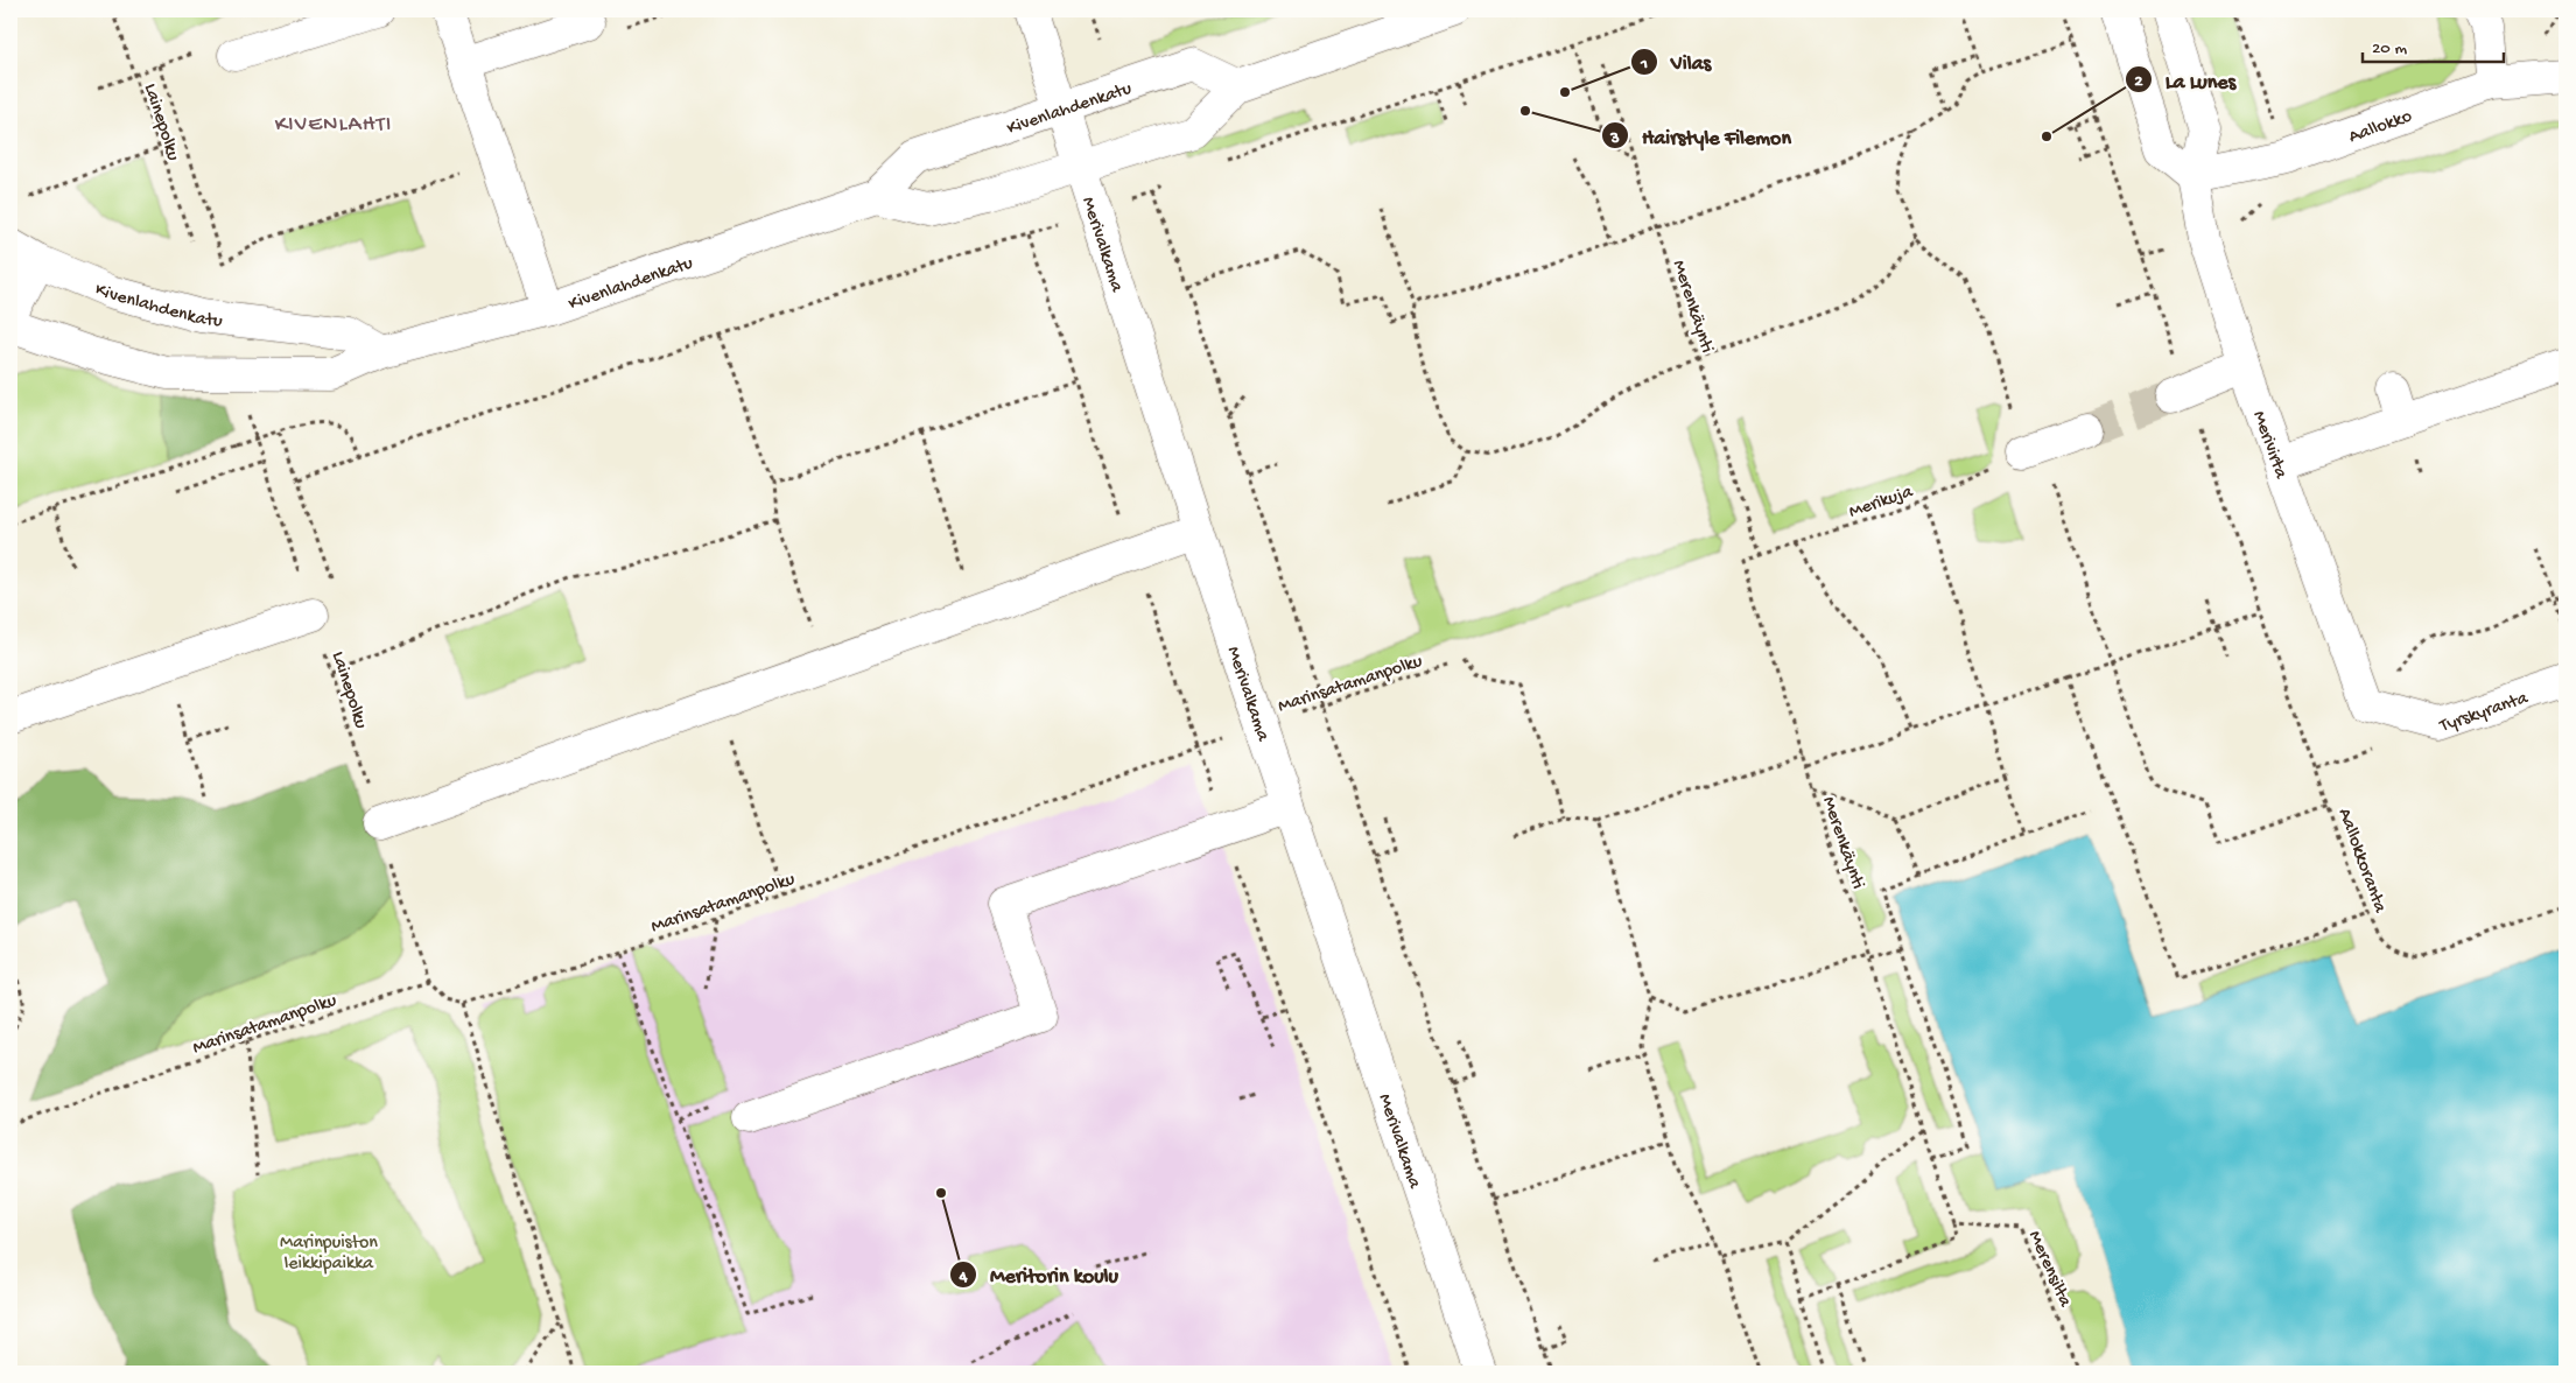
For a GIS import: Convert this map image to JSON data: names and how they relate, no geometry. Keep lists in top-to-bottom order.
{
  "streets": {
    "street": [
      "Kivenlahdenkatu",
      "Aallokko",
      "Merivalkama",
      "Merivirta",
      "Tyrskyranta"
    ],
    "path": [
      "Lainepolku",
      "Merenkäynti",
      "Merikuja",
      "Marinsatamanpolku",
      "Aallokkoranta",
      "Merensilta"
    ]
  },
  "crossings": [
    ["Kivenlahdenkatu", "Merivalkama"],
    ["Lainepolku", "Marinsatamanpolku"],
    ["Aallokko", "Merivirta"],
    ["Merivalkama", "Marinsatamanpolku"],
    ["Merenkäynti", "Merikuja"],
    ["Merivirta", "Tyrskyranta"]
  ],
  "districts": ["KIVENLAHTI"],
  "parks": ["Marinpuiston leikkipaikka"],
  "places": [
    "Vilas",
    "Hairstyle Filemon",
    "La Lunes",
    "Meritorin koulu"
  ],
  "scale_bar": "20 m"
}
